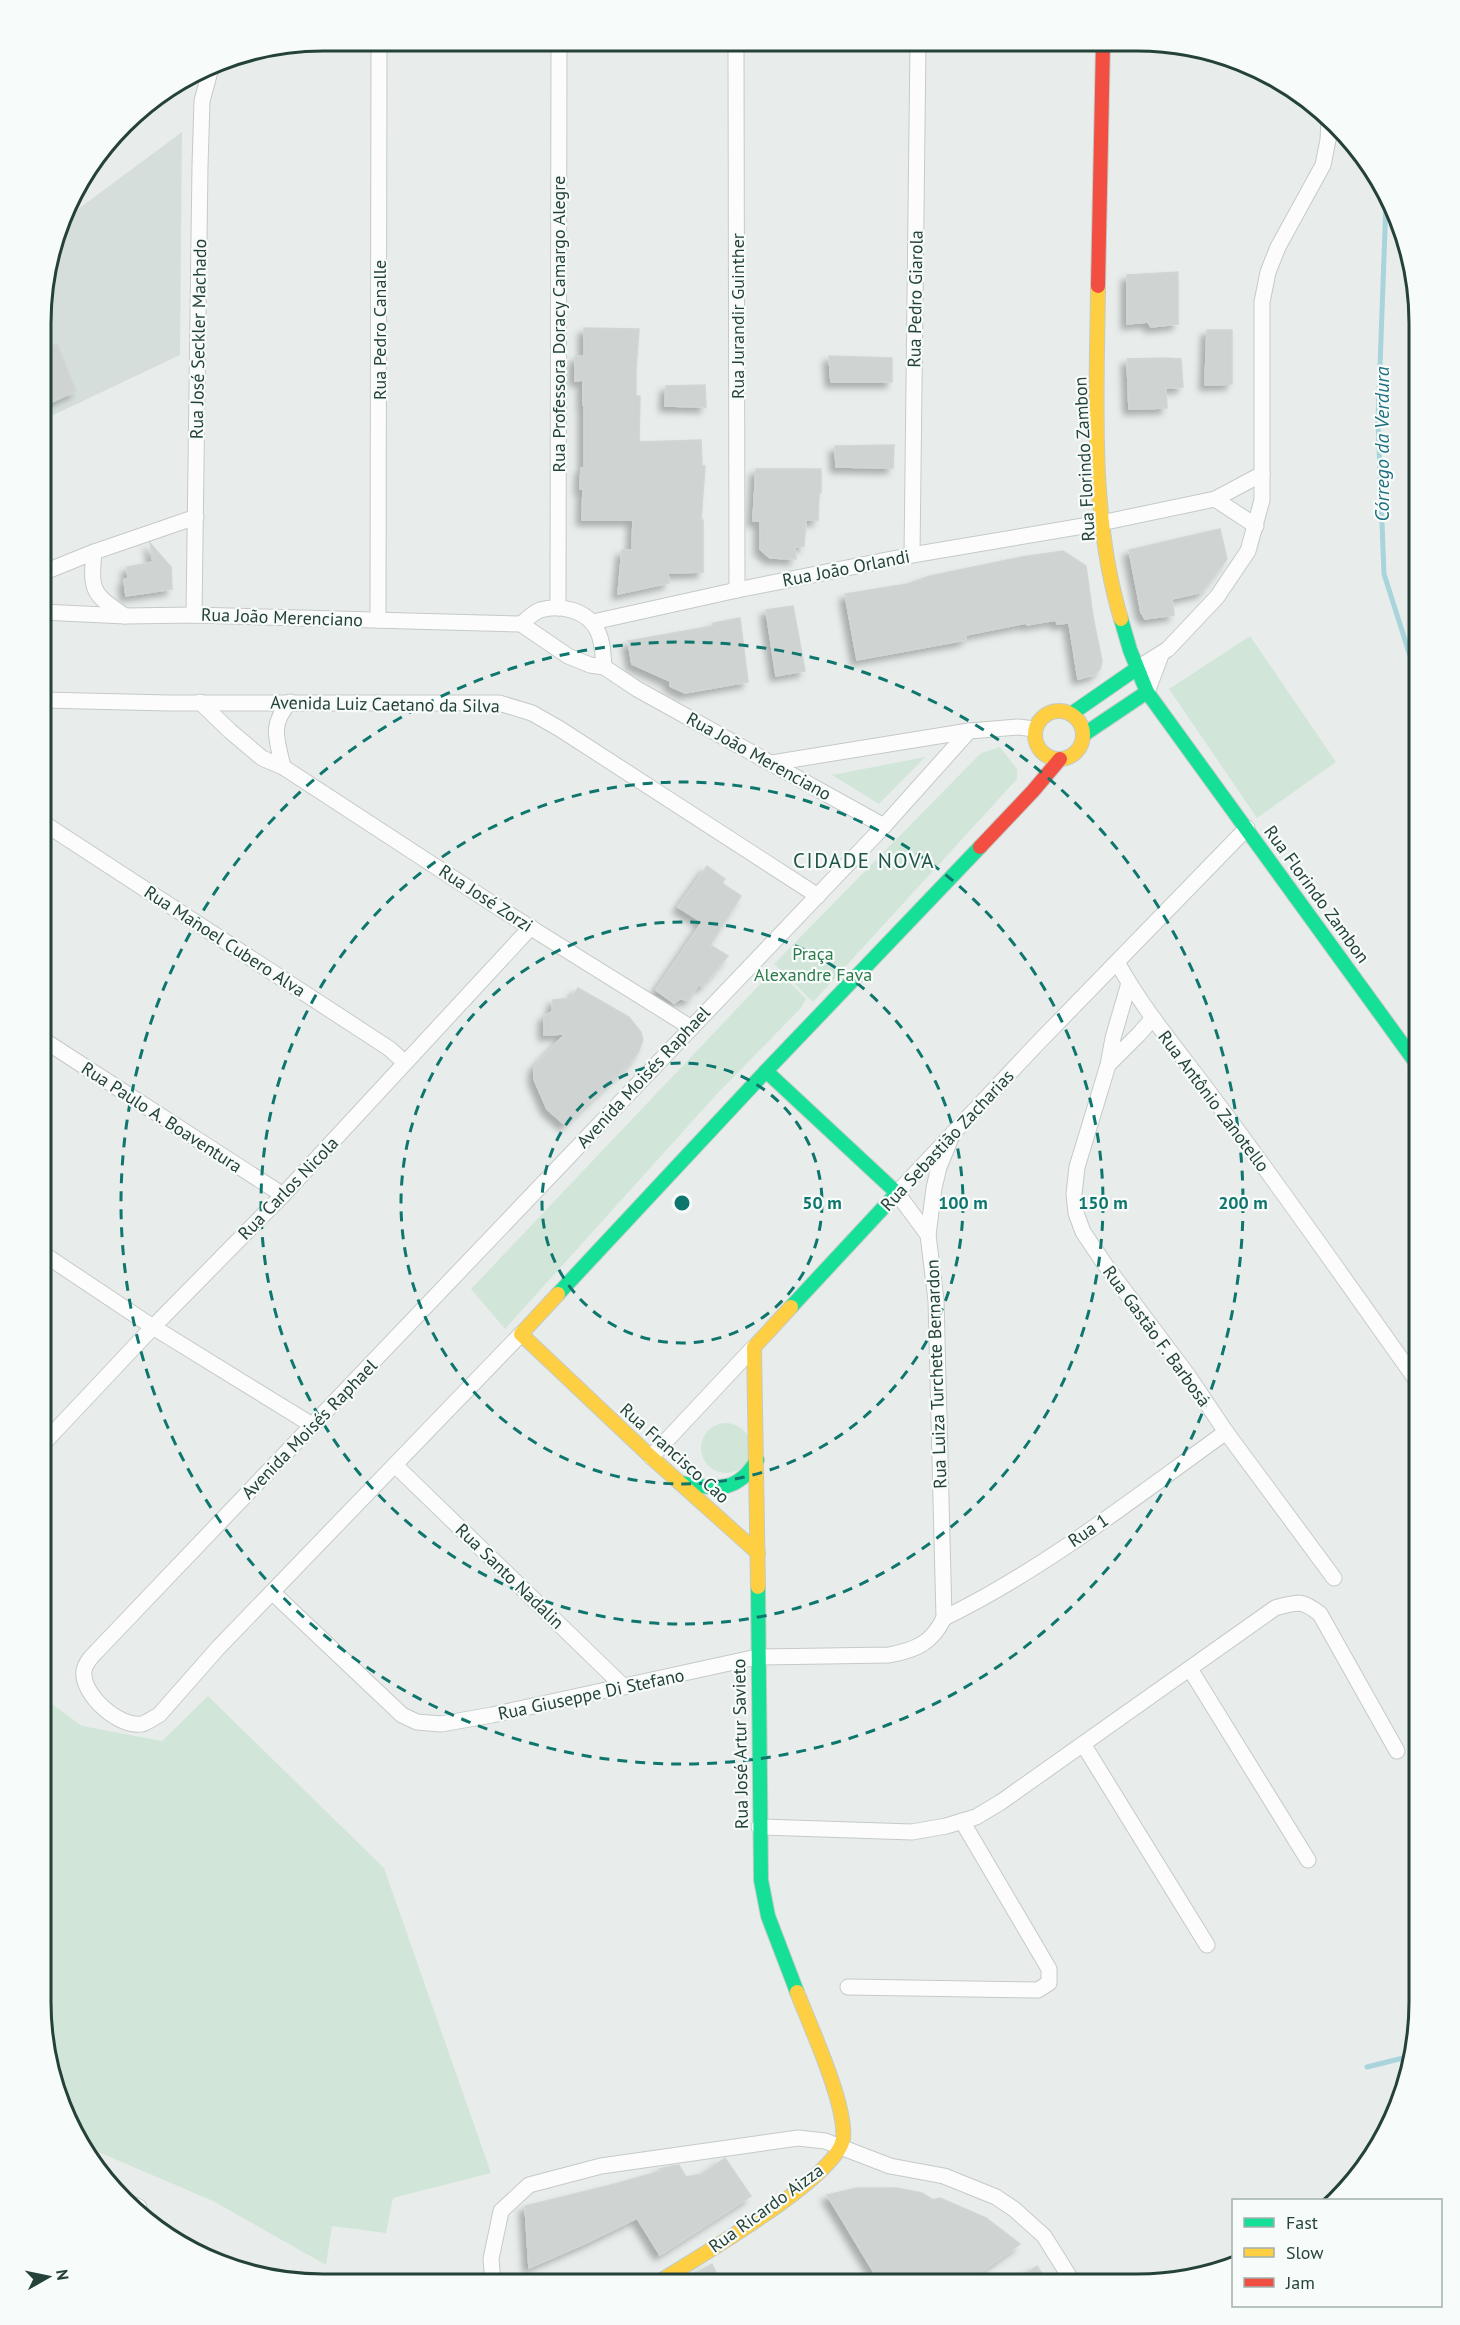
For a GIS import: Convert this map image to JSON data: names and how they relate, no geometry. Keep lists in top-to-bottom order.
{
  "streets": {
    "street": [
      "Rua Pedro Giarola",
      "Rua Jurandir Guinther",
      "Rua Professora Doracy Camargo Alegre",
      "Rua Pedro Canalle",
      "Rua José Seckler Machado",
      "Rua Florindo Zambon",
      "Rua João Orlandi",
      "Rua João Merenciano",
      "Avenida Luiz Caetano da Silva",
      "Rua José Zorzi",
      "Rua Manoel Cubero Alva",
      "Avenida Moisés Raphael",
      "Rua Antônio Zanotello",
      "Rua Paulo A. Boaventura",
      "Rua Sebastião Zacharias",
      "Rua Carlos Nicola",
      "Rua Gastão F. Barbosa",
      "Rua Luiza Turchete Bernardon",
      "Rua Francisco Cao",
      "Rua 1",
      "Rua Santo Nadalin",
      "Rua Giuseppe Di Stefano",
      "Rua José Artur Savieto",
      "Rua Ricardo Aizza"
    ]
  },
  "crossings": [
    ["Rua Pedro Giarola", "Rua João Orlandi"],
    ["Rua Jurandir Guinther", "Rua João Orlandi"],
    ["Rua Pedro Canalle", "Rua João Merenciano"],
    ["Rua José Seckler Machado", "Rua João Merenciano"],
    ["Rua Florindo Zambon", "Rua João Orlandi"],
    ["Rua Florindo Zambon", "Rua Sebastião Zacharias"],
    ["Rua João Merenciano", "Avenida Moisés Raphael"],
    ["Avenida Luiz Caetano da Silva", "Rua José Zorzi"],
    ["Avenida Luiz Caetano da Silva", "Avenida Moisés Raphael"],
    ["Rua José Zorzi", "Avenida Moisés Raphael"],
    ["Rua José Zorzi", "Rua Carlos Nicola"],
    ["Rua Manoel Cubero Alva", "Rua Carlos Nicola"],
    ["Avenida Moisés Raphael", "Rua Francisco Cao"],
    ["Avenida Moisés Raphael", "Rua Santo Nadalin"],
    ["Avenida Moisés Raphael", "Rua Giuseppe Di Stefano"],
    ["Rua Antônio Zanotello", "Rua Sebastião Zacharias"],
    ["Rua Antônio Zanotello", "Rua Gastão F. Barbosa"],
    ["Rua Paulo A. Boaventura", "Rua Carlos Nicola"],
    ["Rua Sebastião Zacharias", "Rua Luiza Turchete Bernardon"],
    ["Rua Sebastião Zacharias", "Rua Francisco Cao"],
    ["Rua Sebastião Zacharias", "Rua José Artur Savieto"],
    ["Rua Gastão F. Barbosa", "Rua 1"],
    ["Rua Luiza Turchete Bernardon", "Rua 1"],
    ["Rua Luiza Turchete Bernardon", "Rua Giuseppe Di Stefano"],
    ["Rua Francisco Cao", "Rua José Artur Savieto"],
    ["Rua 1", "Rua Giuseppe Di Stefano"],
    ["Rua Santo Nadalin", "Rua Giuseppe Di Stefano"],
    ["Rua Giuseppe Di Stefano", "Rua José Artur Savieto"],
    ["Rua José Artur Savieto", "Rua Ricardo Aizza"]
  ],
  "districts": ["CIDADE NOVA"],
  "water": ["Córrego da Verdura"],
  "parks": ["Praça Alexandre Fava"],
  "legend": ["Fast", "Slow", "Jam"],
  "north": "right",
  "rings": [
    "50 m",
    "100 m",
    "150 m",
    "200 m"
  ]
}
